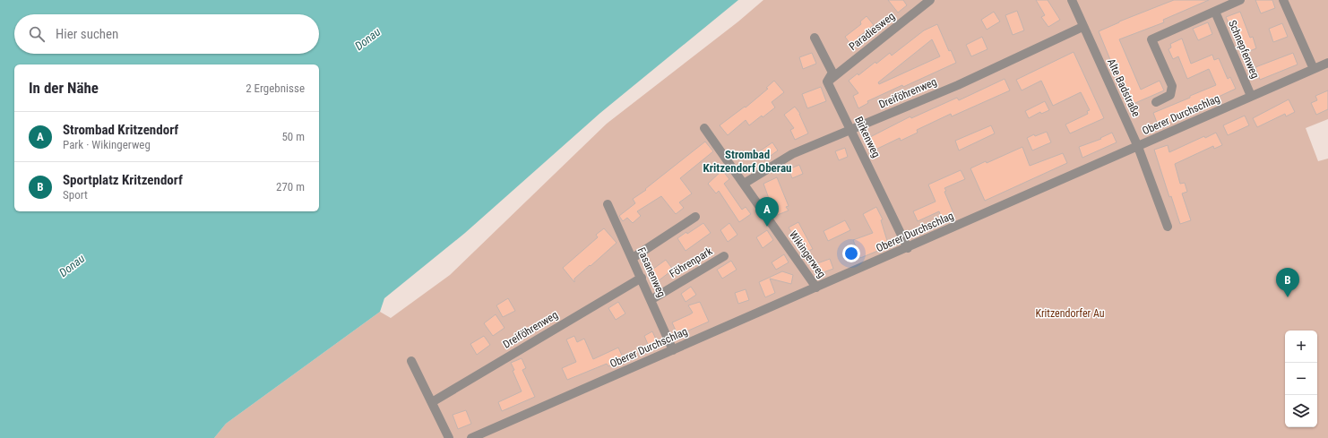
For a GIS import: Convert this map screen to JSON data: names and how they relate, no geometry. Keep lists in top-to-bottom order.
{
  "streets": {
    "street": [
      "Paradiesweg",
      "Schnepfenweg",
      "Alte Badstraße",
      "Dreiföhrenweg",
      "Oberer Durchschlag",
      "Birkenweg",
      "Wikingerweg",
      "Föhrenpark",
      "Fasanenweg"
    ]
  },
  "crossings": [
    ["Paradiesweg", "Birkenweg"],
    ["Schnepfenweg", "Oberer Durchschlag"],
    ["Alte Badstraße", "Dreiföhrenweg"],
    ["Alte Badstraße", "Oberer Durchschlag"],
    ["Dreiföhrenweg", "Birkenweg"],
    ["Dreiföhrenweg", "Wikingerweg"],
    ["Dreiföhrenweg", "Fasanenweg"],
    ["Oberer Durchschlag", "Birkenweg"],
    ["Oberer Durchschlag", "Wikingerweg"],
    ["Oberer Durchschlag", "Fasanenweg"],
    ["Föhrenpark", "Fasanenweg"]
  ],
  "districts": ["Strombad Kritzendorf Oberau"],
  "water": ["Donau"],
  "parks": ["Kritzendorfer Au"],
  "page": {
    "search": "Hier suchen",
    "heading": ["In der Nähe", "2 Ergebnisse"],
    "list": [
      {
        "mark": "A",
        "name": "Strombad Kritzendorf",
        "note": "Park · Wikingerweg",
        "value": "50 m"
      },
      {
        "mark": "B",
        "name": "Sportplatz Kritzendorf",
        "note": "Sport",
        "value": "270 m"
      }
    ],
    "pins": ["A", "B"],
    "map_buttons": ["+", "−"]
  }
}
